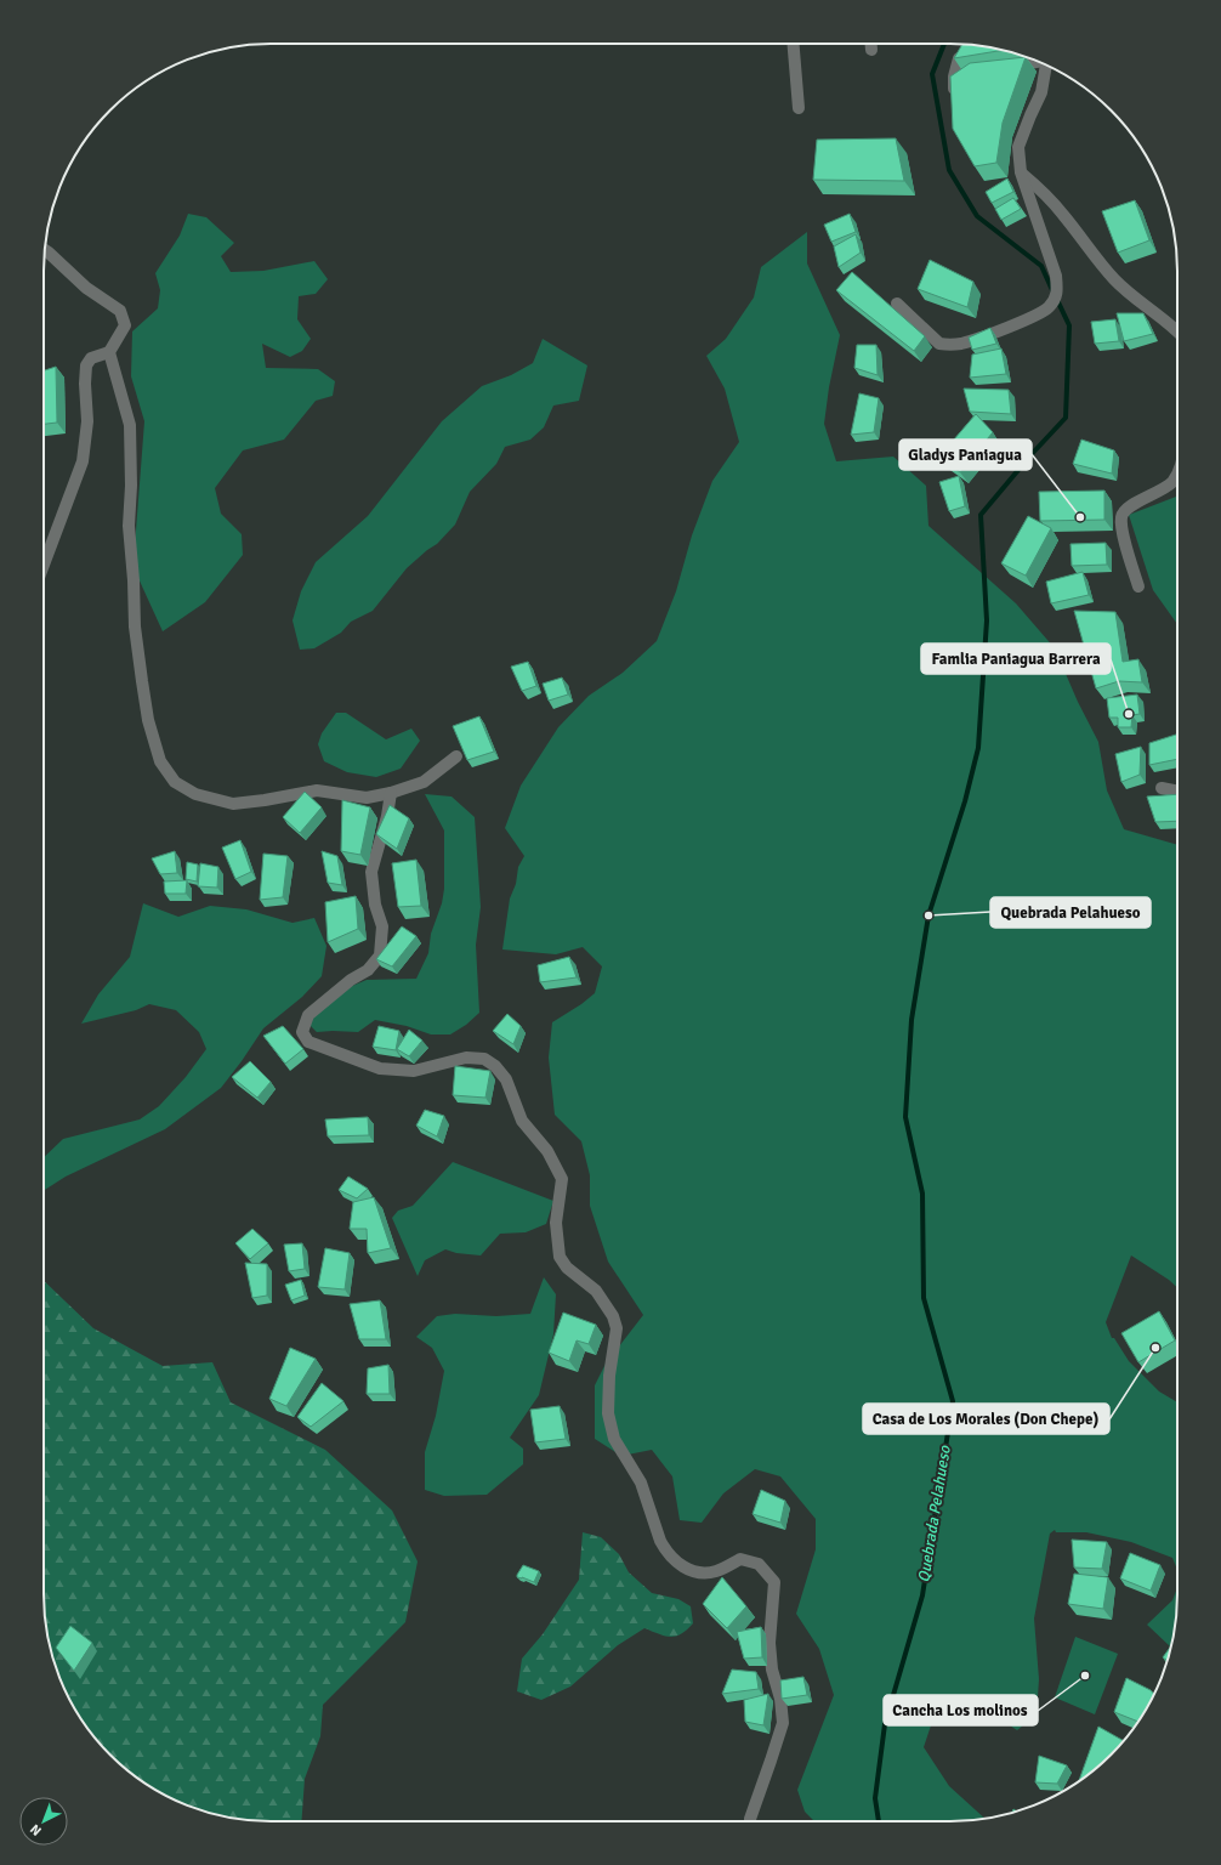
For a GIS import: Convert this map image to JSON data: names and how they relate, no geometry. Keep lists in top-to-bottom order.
{
  "water": ["Quebrada Pelahueso"],
  "places": [
    "Gladys Paniagua",
    "Famlia Paniagua Barrera",
    "Quebrada Pelahueso",
    "Casa de Los Morales (Don Chepe)",
    "Cancha Los molinos"
  ],
  "north": "bottom left"
}
